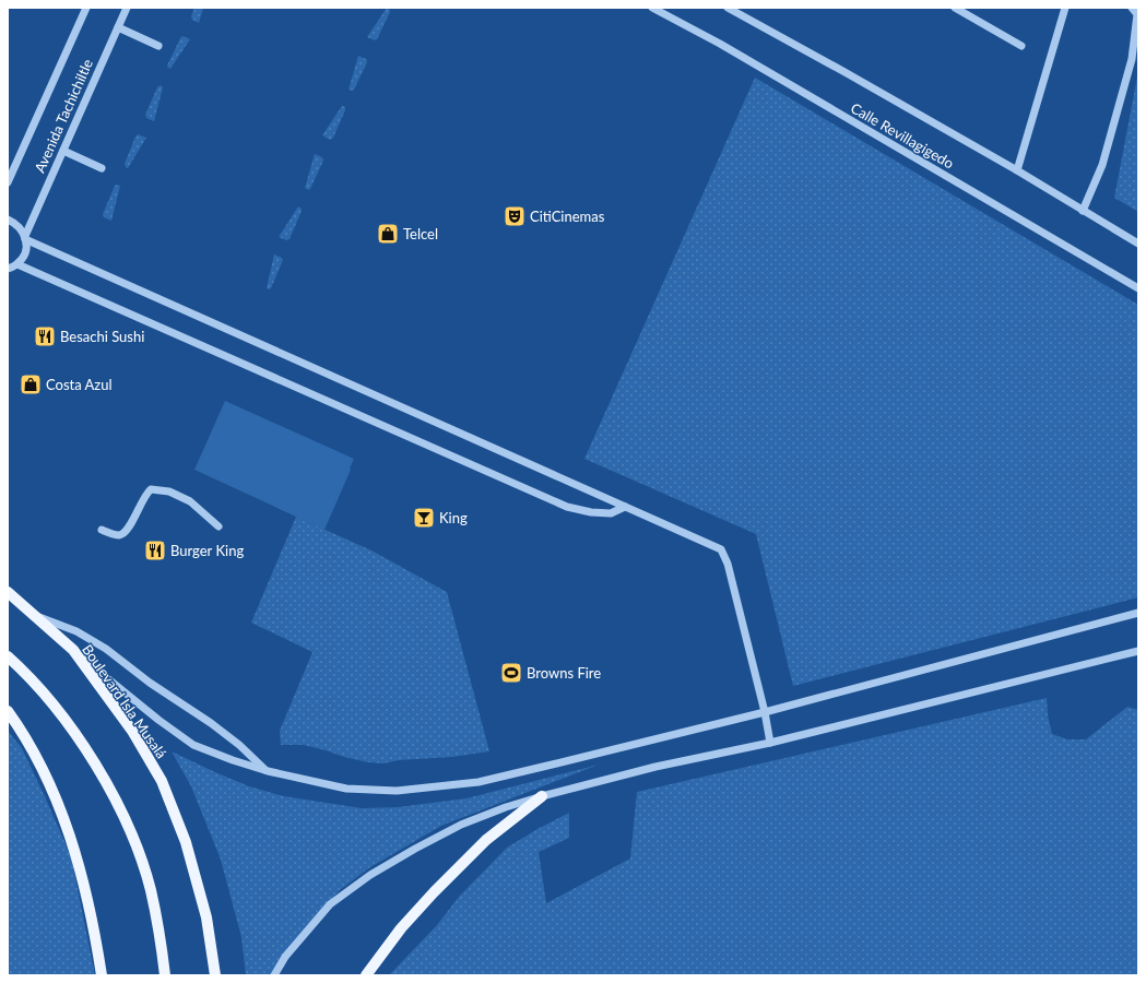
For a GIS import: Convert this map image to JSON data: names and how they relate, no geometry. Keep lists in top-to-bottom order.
{
  "streets": {
    "main road": ["Boulevard Isla Musalá"],
    "street": ["Avenida Tachichiltle", "Calle Revillagigedo"]
  },
  "places": {
    "theatre": ["CitiCinemas"],
    "shop": ["Telcel", "Costa Azul"],
    "restaurant": ["Besachi Sushi", "Burger King"],
    "bar": ["King"],
    "sports": ["Browns Fire"]
  }
}
